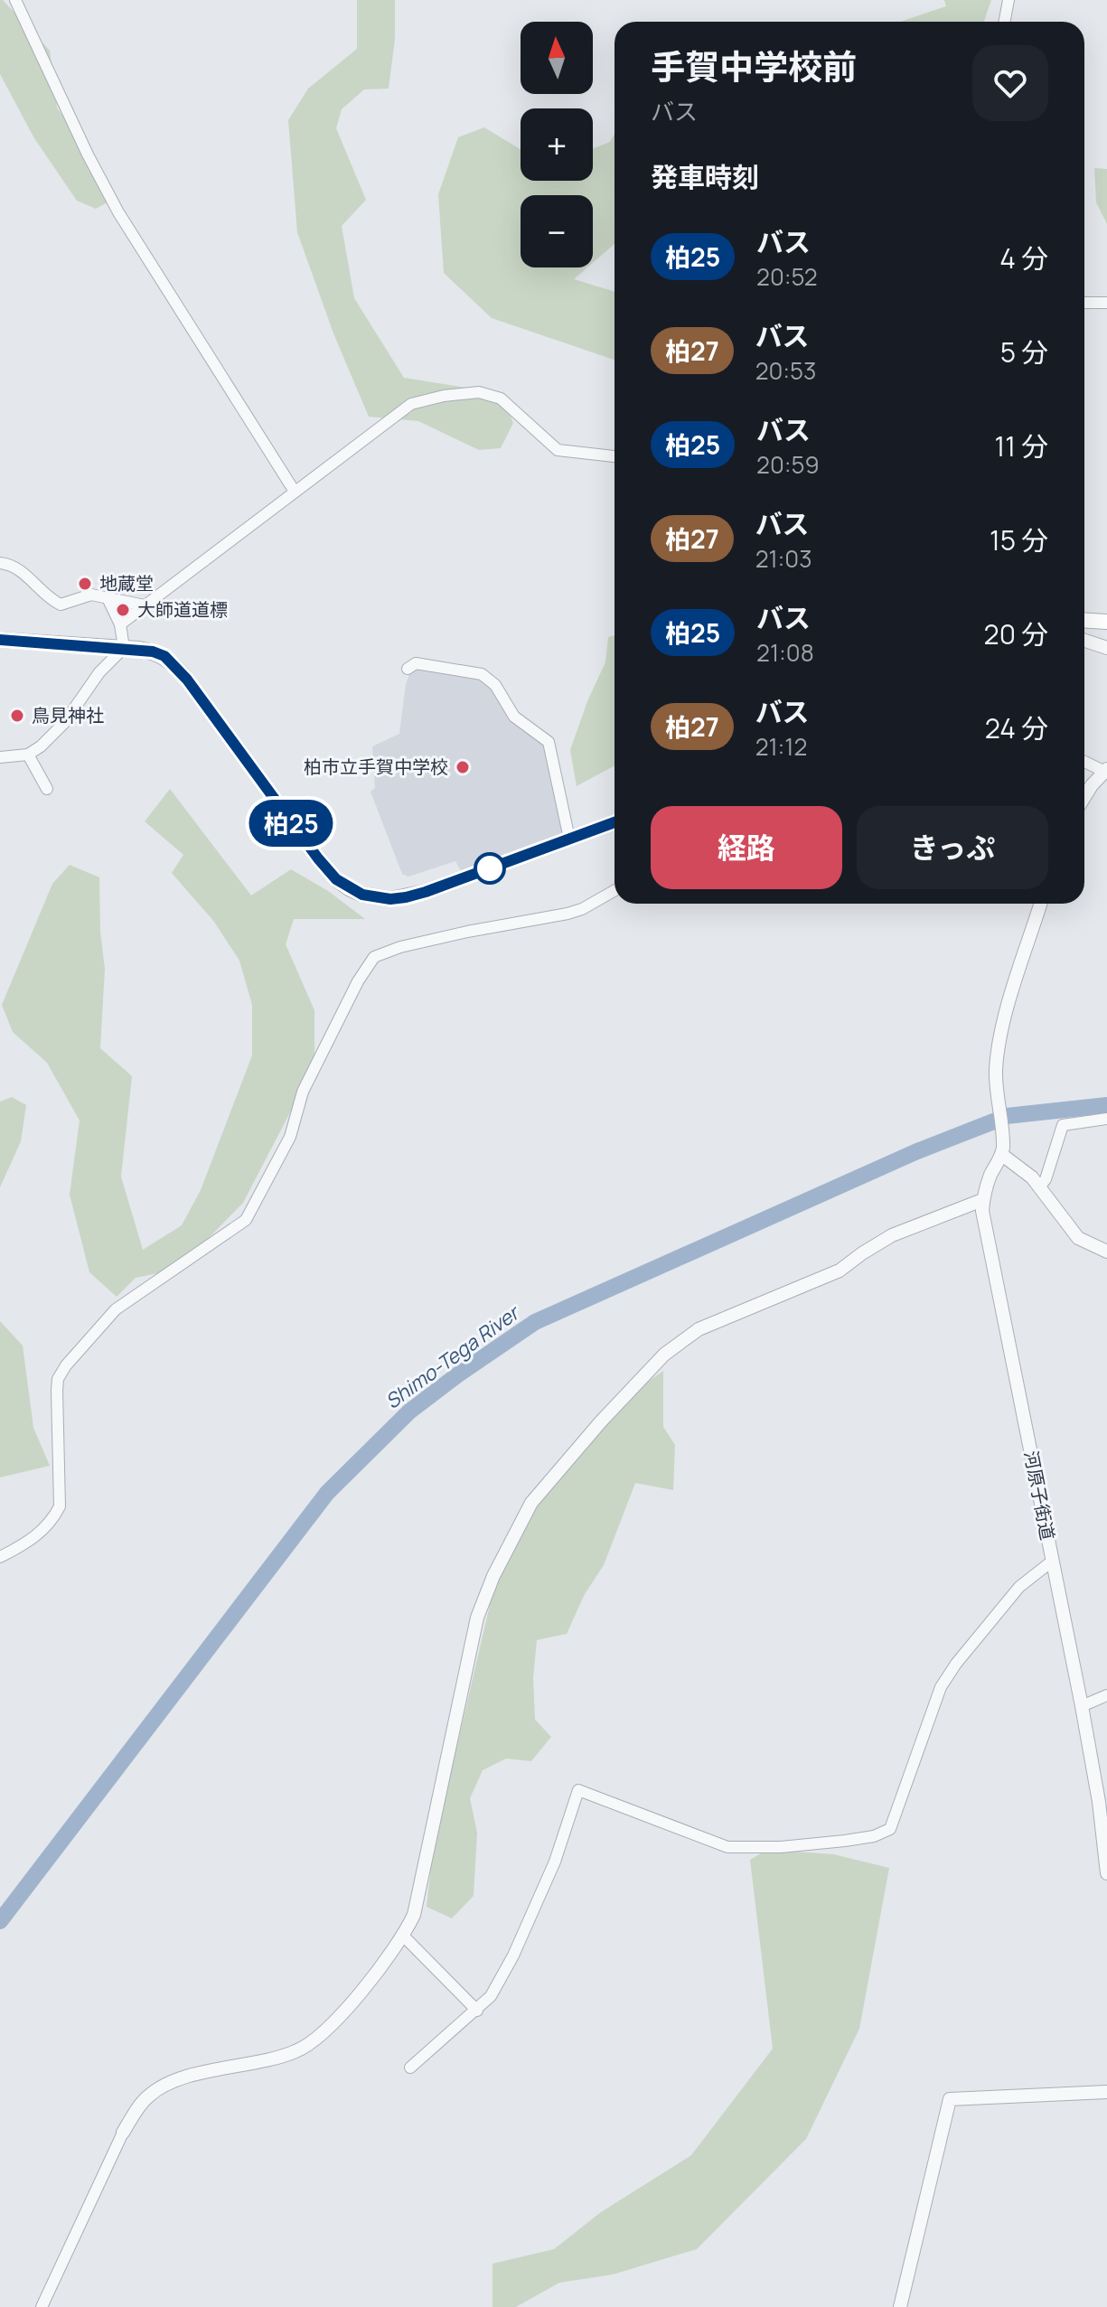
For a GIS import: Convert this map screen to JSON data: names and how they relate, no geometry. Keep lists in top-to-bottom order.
{
  "streets": {
    "street": ["河原子街道"]
  },
  "water": ["Shimo-Tega River"],
  "places": [
    "地蔵堂",
    "大師道道標",
    "鳥見神社",
    "柏市立手賀中学校"
  ],
  "lines": ["bus line 柏25"],
  "north": "top",
  "page": {
    "on_map": "柏25",
    "map_buttons": ["+", "−"],
    "heading": [
      ["手賀中学校前", "バス"],
      "発車時刻"
    ],
    "list": [
      {
        "mark": "柏25",
        "name": "バス",
        "note": "20:52",
        "value": "4 分"
      },
      {
        "mark": "柏27",
        "name": "バス",
        "note": "20:53",
        "value": "5 分"
      },
      {
        "mark": "柏25",
        "name": "バス",
        "note": "20:59",
        "value": "11 分"
      },
      {
        "mark": "柏27",
        "name": "バス",
        "note": "21:03",
        "value": "15 分"
      },
      {
        "mark": "柏25",
        "name": "バス",
        "note": "21:08",
        "value": "20 分"
      },
      {
        "mark": "柏27",
        "name": "バス",
        "note": "21:12",
        "value": "24 分"
      }
    ],
    "buttons": ["経路", "きっぷ"]
  }
}
